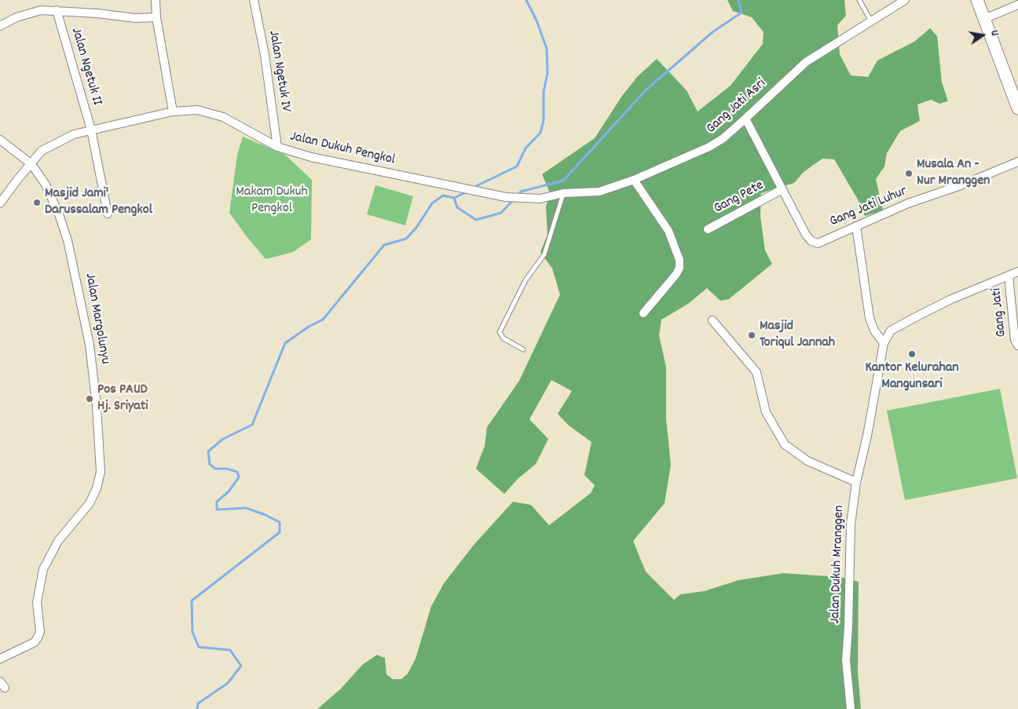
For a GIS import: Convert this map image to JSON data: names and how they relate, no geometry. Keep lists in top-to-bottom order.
{
  "streets": {
    "street": [
      "Jalan Ngetuk II",
      "Jalan Ngetuk IV",
      "Gang Jati Asri",
      "Jalan Dukuh Pengkol",
      "Gang Pete",
      "Gang Jati Luhur",
      "Gang Jati",
      "Jalan Margolunyu",
      "Jalan Dukuh Mranggen"
    ]
  },
  "crossings": [
    ["Jalan Ngetuk II", "Jalan Dukuh Pengkol"],
    ["Jalan Ngetuk IV", "Jalan Dukuh Pengkol"],
    ["Gang Jati Asri", "Jalan Dukuh Pengkol"],
    ["Gang Jati Asri", "Gang Pete"],
    ["Jalan Dukuh Pengkol", "Jalan Margolunyu"],
    ["Gang Pete", "Gang Jati Luhur"],
    ["Gang Jati", "Jalan Dukuh Mranggen"]
  ],
  "parks": ["Makam Dukuh Pengkol"],
  "places": [
    "Musala An - Nur Mranggen",
    "Masjid Jami' Darussalam Pengkol",
    "Masjid Toriqul Jannah",
    "Kantor Kelurahan Mangunsari",
    "Pos PAUD Hj. Sriyati"
  ],
  "north": "right"
}
